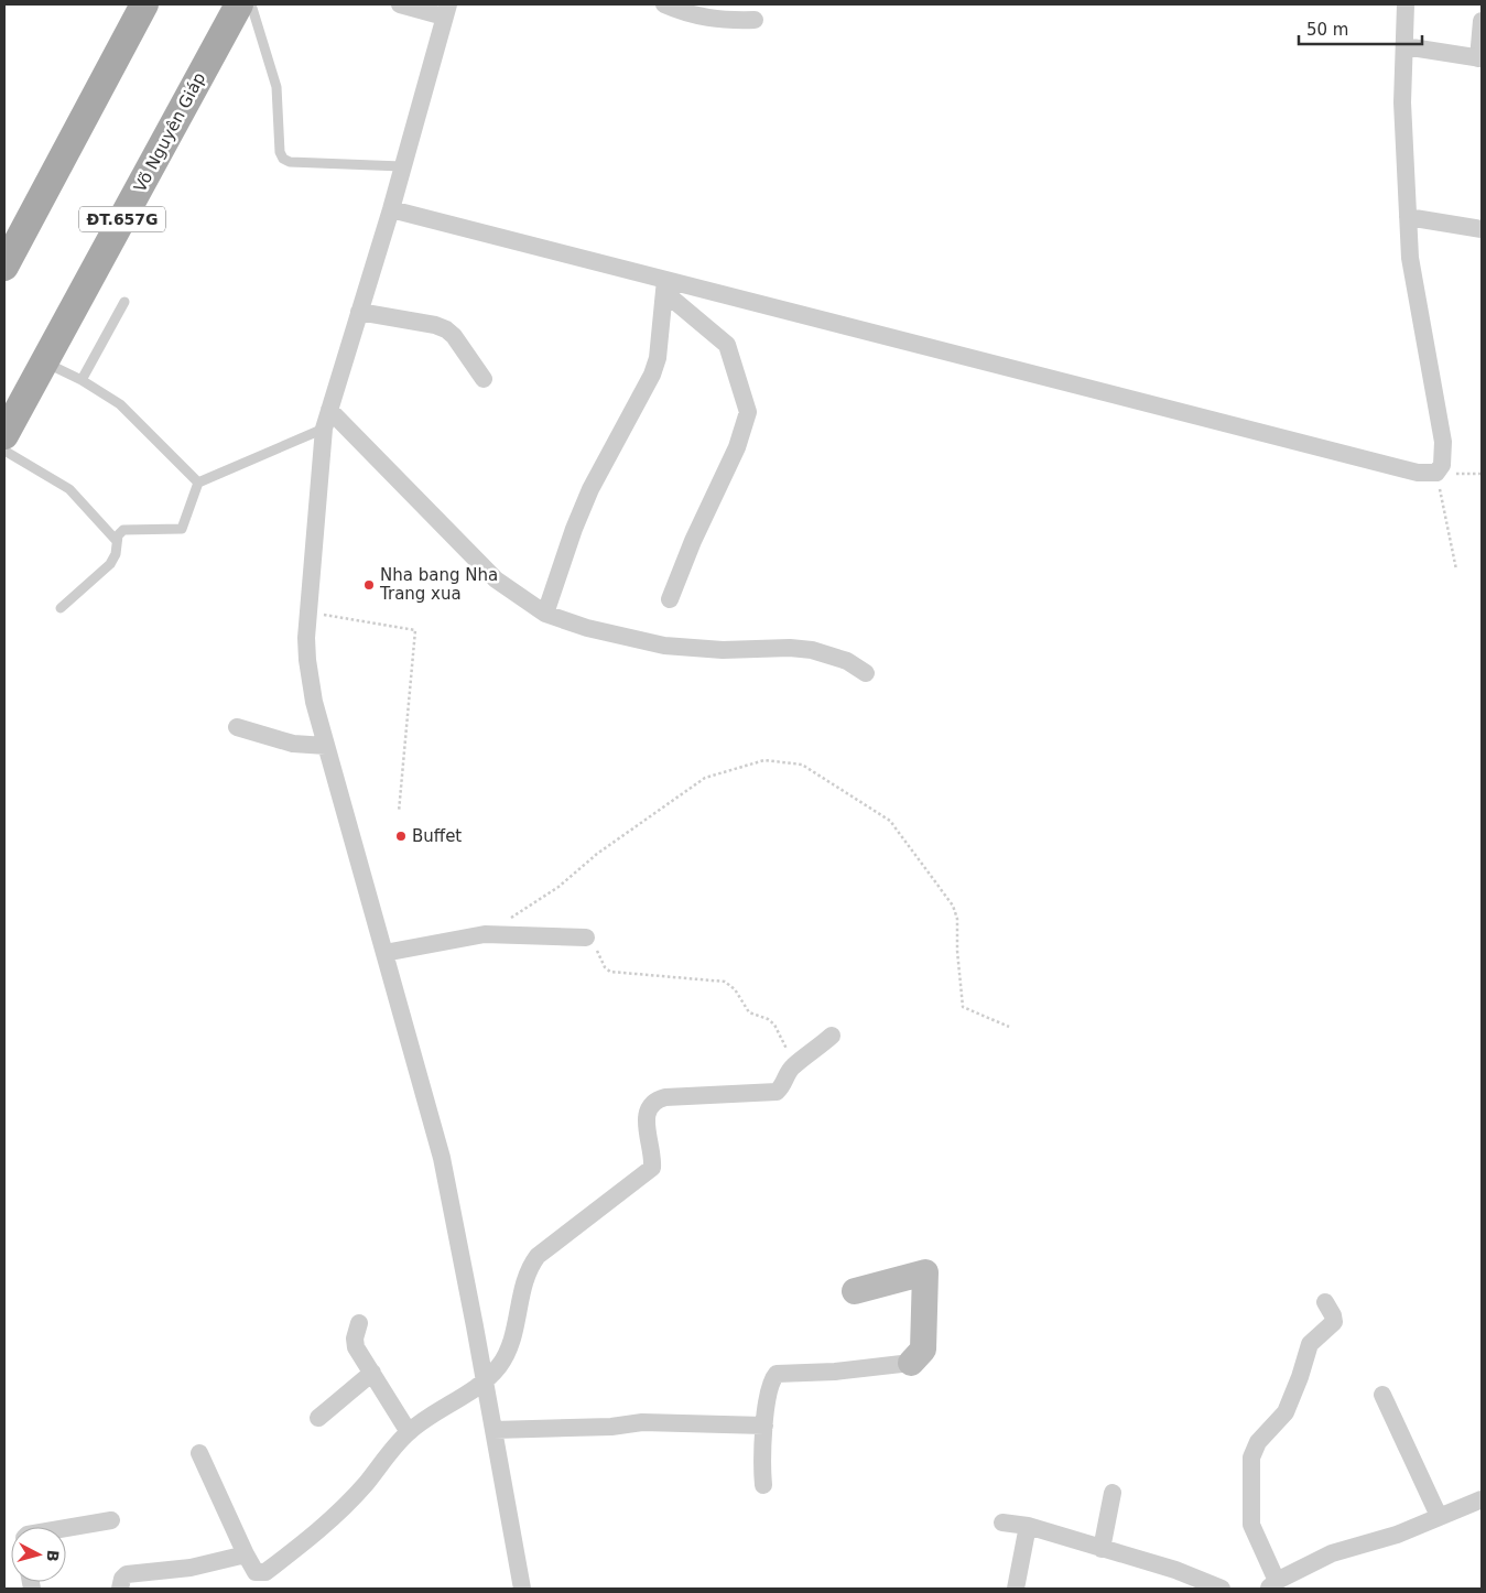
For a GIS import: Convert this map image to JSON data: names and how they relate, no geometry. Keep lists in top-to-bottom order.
{
  "streets": {
    "main road": ["Võ Nguyên Giáp", "ĐT.657G"]
  },
  "places": ["Nha bang Nha Trang xua", "Buffet"],
  "scale_bar": "50 m",
  "north": "right"
}
